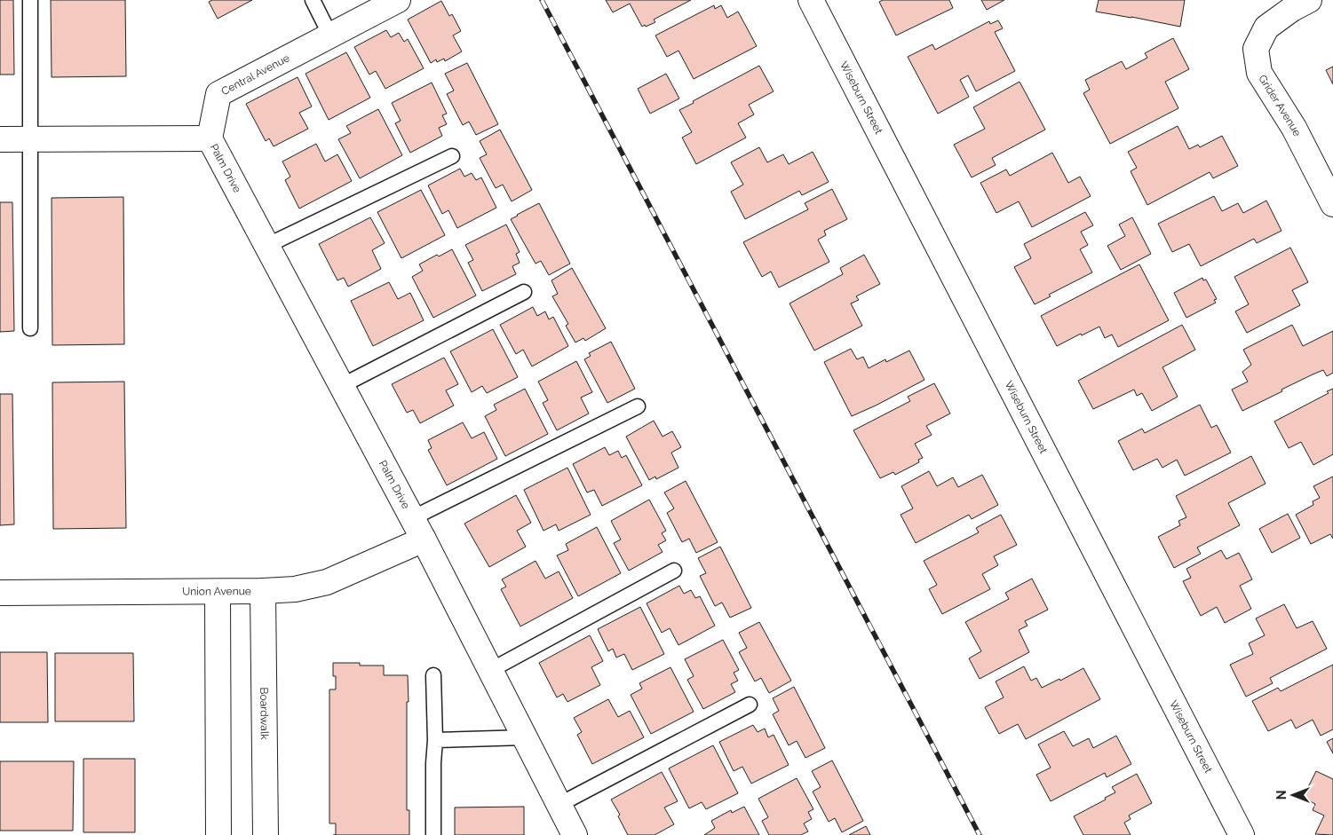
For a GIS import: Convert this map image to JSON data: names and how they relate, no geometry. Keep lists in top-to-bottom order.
{
  "streets": {
    "street": [
      "Central Avenue",
      "Wiseburn Street",
      "Grider Avenue",
      "Palm Drive",
      "Union Avenue",
      "Boardwalk"
    ]
  },
  "crossings": [
    ["Central Avenue", "Palm Drive"],
    ["Palm Drive", "Union Avenue"],
    ["Union Avenue", "Boardwalk"]
  ],
  "north": "left"
}
